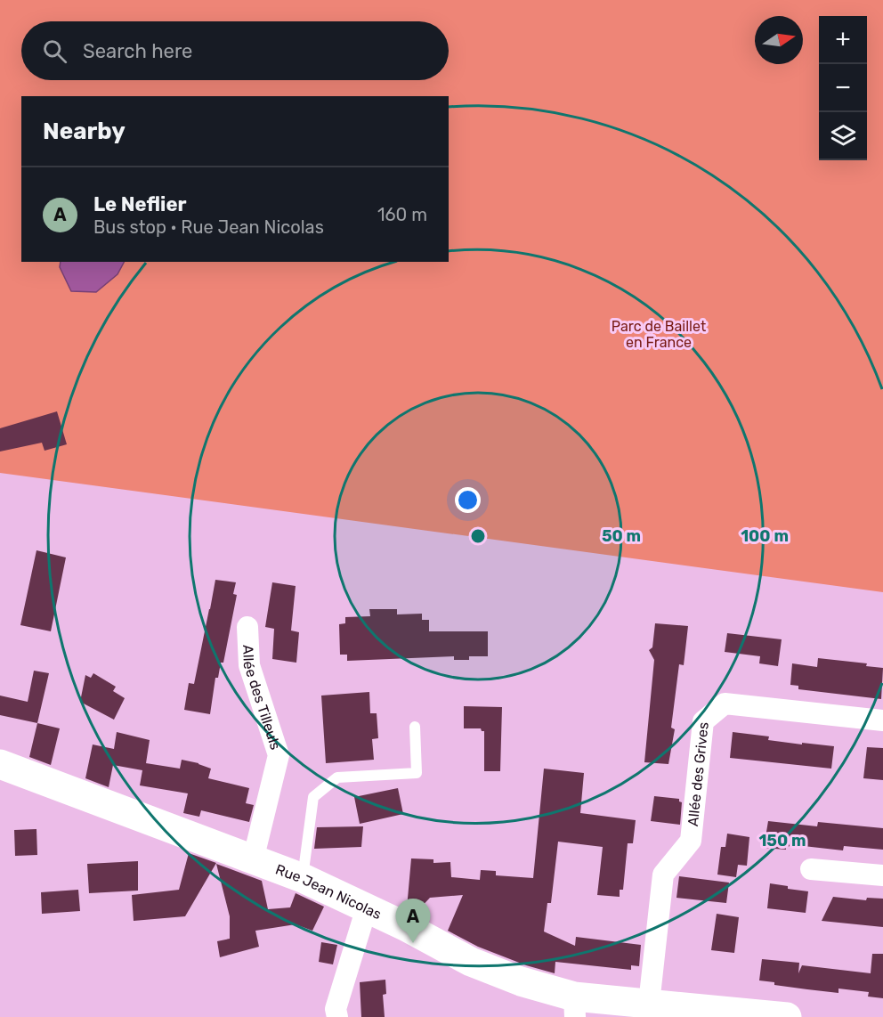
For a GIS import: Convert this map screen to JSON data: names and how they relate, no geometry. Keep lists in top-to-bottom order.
{
  "streets": {
    "street": ["Allée des Tilleuls", "Allée des Grives", "Rue Jean Nicolas"]
  },
  "crossings": [
    ["Allée des Tilleuls", "Rue Jean Nicolas"],
    ["Allée des Grives", "Rue Jean Nicolas"]
  ],
  "parks": ["Parc de Baillet en France"],
  "north": "right",
  "page": {
    "map_buttons": ["+", "−"],
    "search": "Search here",
    "heading": "Nearby",
    "list": [
      {
        "mark": "A",
        "name": "Le Neflier",
        "note": "Bus stop · Rue Jean Nicolas",
        "value": "160 m"
      }
    ],
    "pins": "A"
  },
  "rings": ["50 m", "100 m", "150 m"]
}
